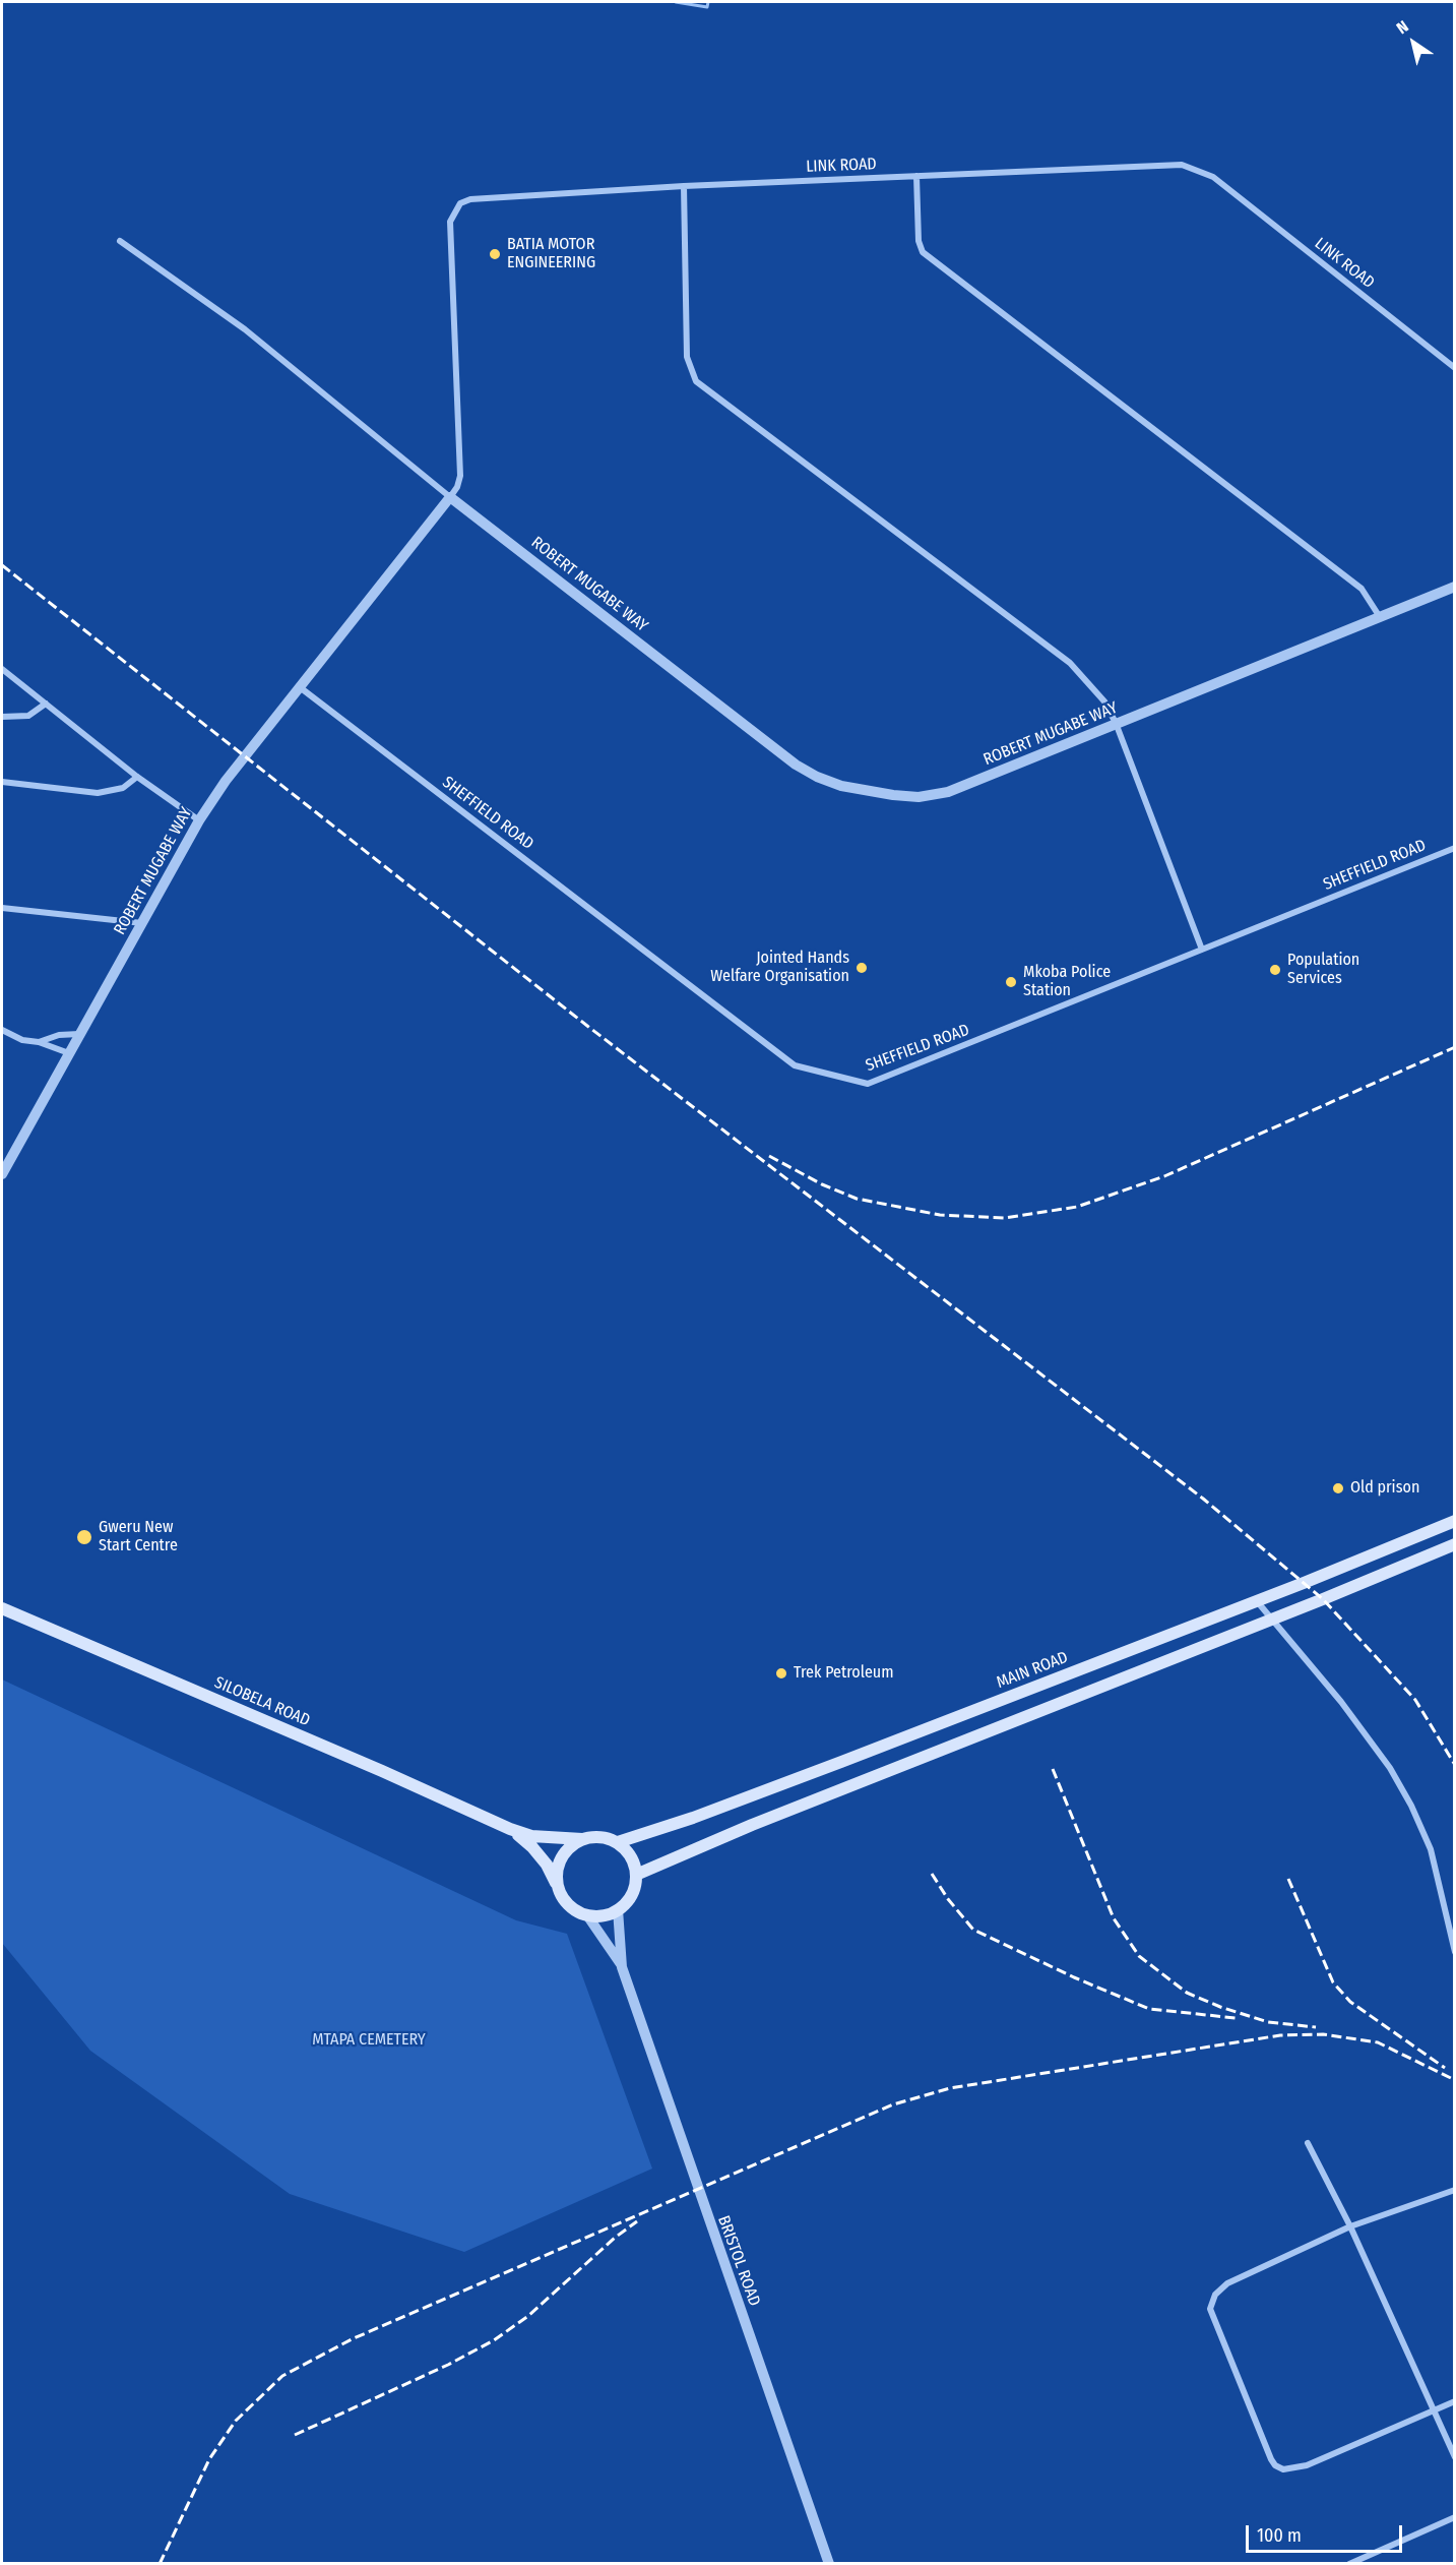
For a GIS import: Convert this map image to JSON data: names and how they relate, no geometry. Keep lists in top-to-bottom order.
{
  "streets": {
    "main road": ["MAIN ROAD", "SILOBELA ROAD"],
    "street": [
      "LINK ROAD",
      "ROBERT MUGABE WAY",
      "SHEFFIELD ROAD",
      "BRISTOL ROAD"
    ]
  },
  "crossings": [
    ["LINK ROAD", "ROBERT MUGABE WAY"],
    ["ROBERT MUGABE WAY", "SHEFFIELD ROAD"],
    ["MAIN ROAD", "SILOBELA ROAD"],
    ["MAIN ROAD", "BRISTOL ROAD"],
    ["SILOBELA ROAD", "BRISTOL ROAD"]
  ],
  "parks": ["MTAPA CEMETERY"],
  "places": [
    "BATIA MOTOR ENGINEERING",
    "Jointed Hands Welfare Organisation",
    "Population Services",
    "Mkoba Police Station",
    "Old prison",
    "Gweru New Start Centre",
    "Trek Petroleum"
  ],
  "scale_bar": "100 m",
  "north": "top left"
}
